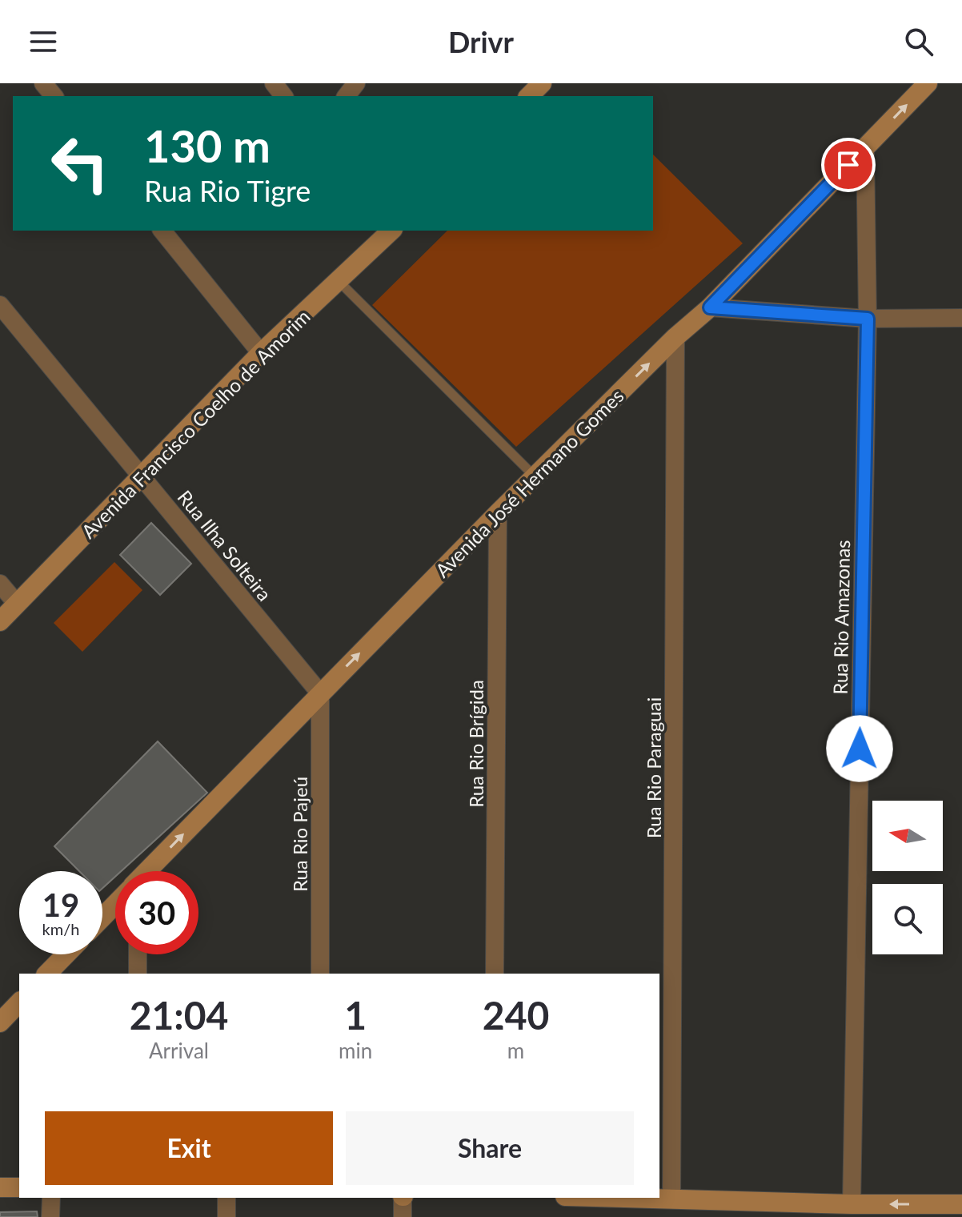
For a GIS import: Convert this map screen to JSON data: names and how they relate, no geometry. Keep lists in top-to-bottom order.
{
  "streets": {
    "street": [
      "Avenida Francisco Coelho de Amorim",
      "Avenida José Hermano Gomes",
      "Rua Ilha Solteira",
      "Rua Rio Amazonas",
      "Rua Rio Brígida",
      "Rua Rio Paraguai",
      "Rua Rio Pajeú"
    ]
  },
  "crossings": [
    ["Avenida Francisco Coelho de Amorim", "Rua Ilha Solteira"],
    ["Avenida José Hermano Gomes", "Rua Ilha Solteira"],
    ["Avenida José Hermano Gomes", "Rua Rio Amazonas"],
    ["Avenida José Hermano Gomes", "Rua Rio Brígida"],
    ["Avenida José Hermano Gomes", "Rua Rio Paraguai"],
    ["Avenida José Hermano Gomes", "Rua Rio Pajeú"],
    ["Rua Ilha Solteira", "Rua Rio Pajeú"]
  ],
  "one_way": ["Avenida José Hermano Gomes"],
  "north": "left",
  "page": {
    "header": "Drivr",
    "turn": ["130 m", "Rua Rio Tigre"],
    "speed": "19 km/h",
    "limit": "30",
    "eta": [
      "21:04",
      "Arrival",
      "1",
      "min",
      "240",
      "m"
    ],
    "buttons": ["Exit", "Share"]
  }
}
